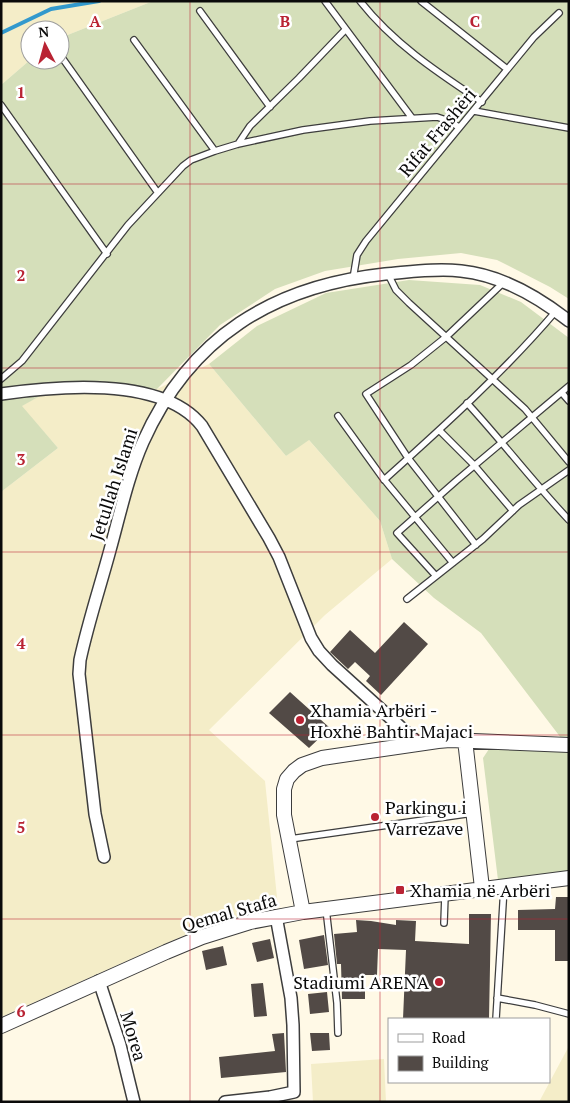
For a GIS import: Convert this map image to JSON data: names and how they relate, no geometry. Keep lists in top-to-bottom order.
{
  "streets": {
    "street": ["Jetullah Islami", "Qemal Stafa", "Morea"],
    "lane": ["Rifat Frashëri"]
  },
  "crossings": [
    ["Rifat Frashëri", "Jetullah Islami"],
    ["Qemal Stafa", "Morea"]
  ],
  "places": {
    "other": ["Xhamia Arbëri - Hoxhë Bahtir Majaci", "Parkingu i Varrezave", "Stadiumi ARENA"],
    "transit": ["Xhamia në Arbëri"]
  },
  "legend": ["Road", "Building"],
  "north": "top",
  "grid": {
    "columns": ["A", "B", "C"],
    "rows": [
      "1",
      "2",
      "3",
      "4",
      "5",
      "6"
    ]
  }
}
